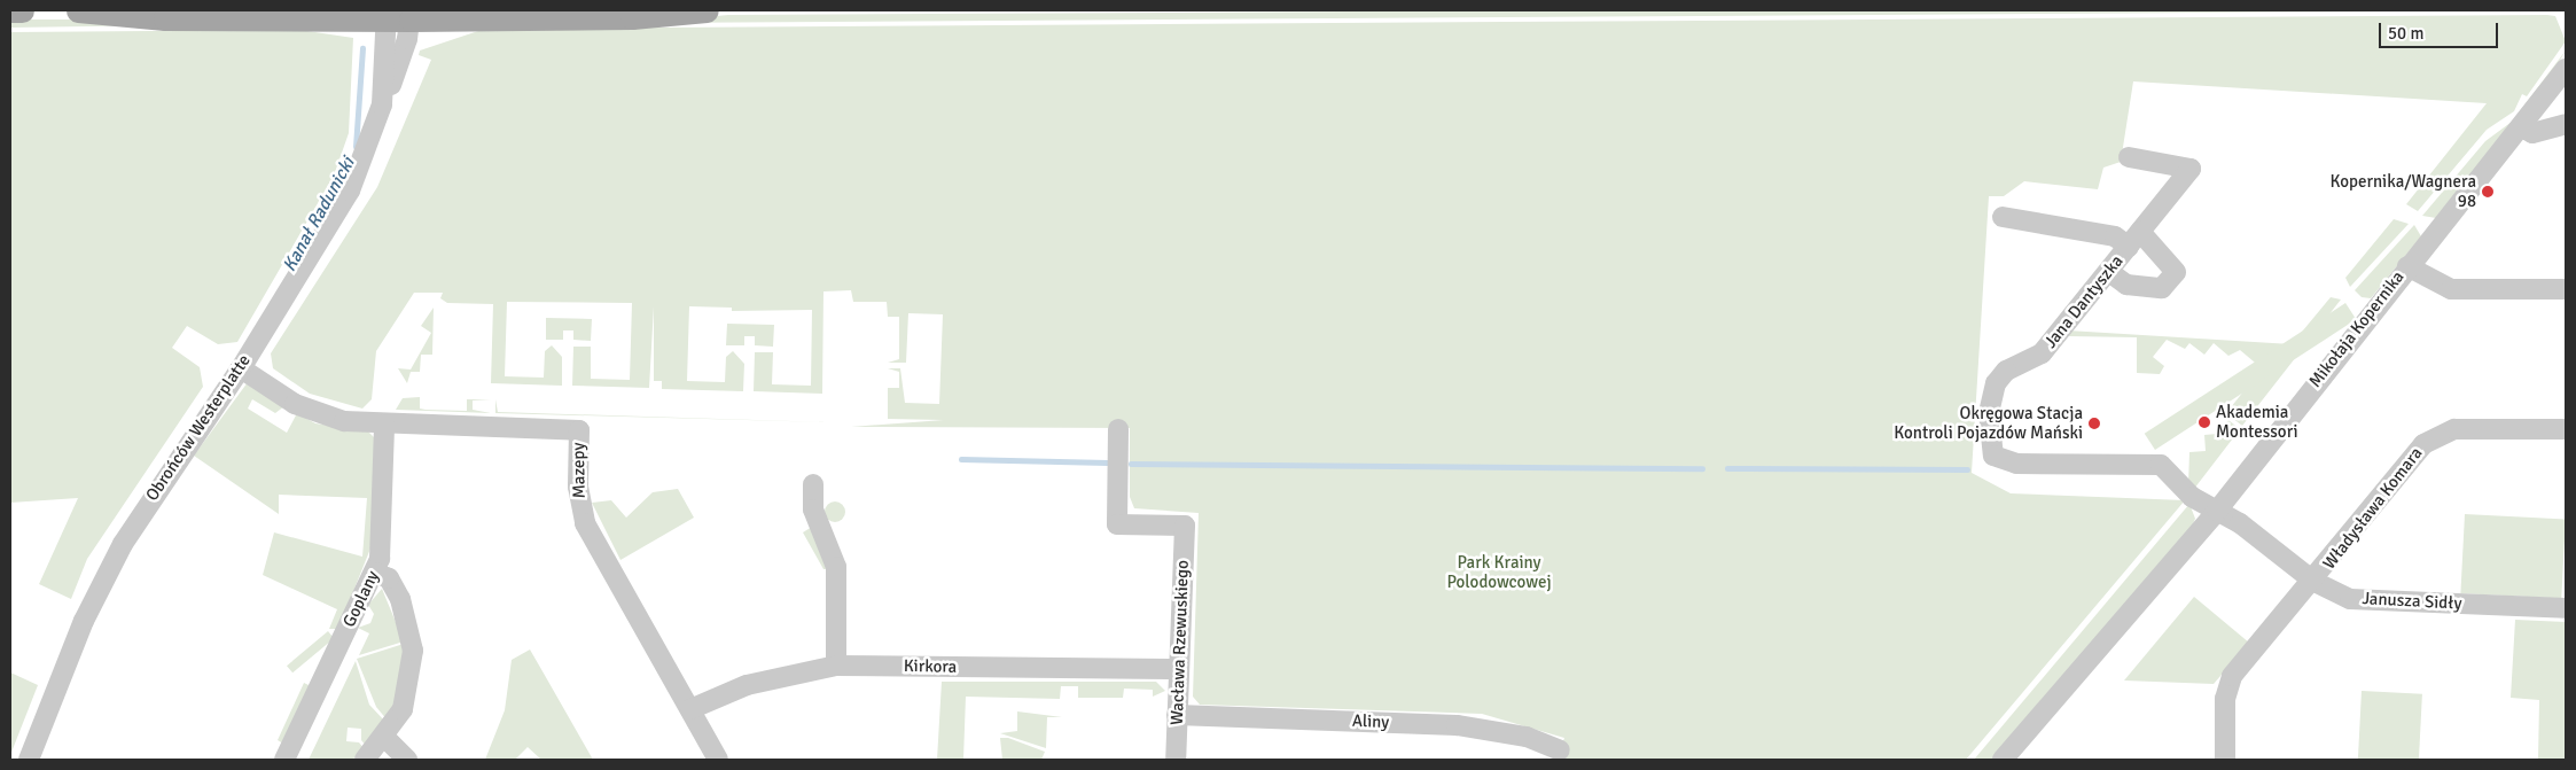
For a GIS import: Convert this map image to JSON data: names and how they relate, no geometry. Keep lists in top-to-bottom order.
{
  "streets": {
    "street": [
      "Jana Dantyszka",
      "Mikołaja Kopernika",
      "Obrońców Westerplatte",
      "Mazepy",
      "Władysława Komara",
      "Goplany",
      "Janusza Sidły",
      "Wacława Rzewuskiego",
      "Kirkora",
      "Aliny"
    ]
  },
  "crossings": [
    ["Jana Dantyszka", "Mikołaja Kopernika"],
    ["Jana Dantyszka", "Janusza Sidły"],
    ["Mikołaja Kopernika", "Janusza Sidły"],
    ["Obrońców Westerplatte", "Mazepy"],
    ["Mazepy", "Goplany"],
    ["Mazepy", "Kirkora"],
    ["Władysława Komara", "Janusza Sidły"],
    ["Wacława Rzewuskiego", "Kirkora"],
    ["Wacława Rzewuskiego", "Aliny"]
  ],
  "water": ["Kanał Radunicki"],
  "parks": ["Park Krainy Polodowcowej"],
  "places": ["Kopernika/Wagnera 98", "Akademia Montessori", "Okręgowa Stacja Kontroli Pojazdów Mański"],
  "scale_bar": "50 m"
}
